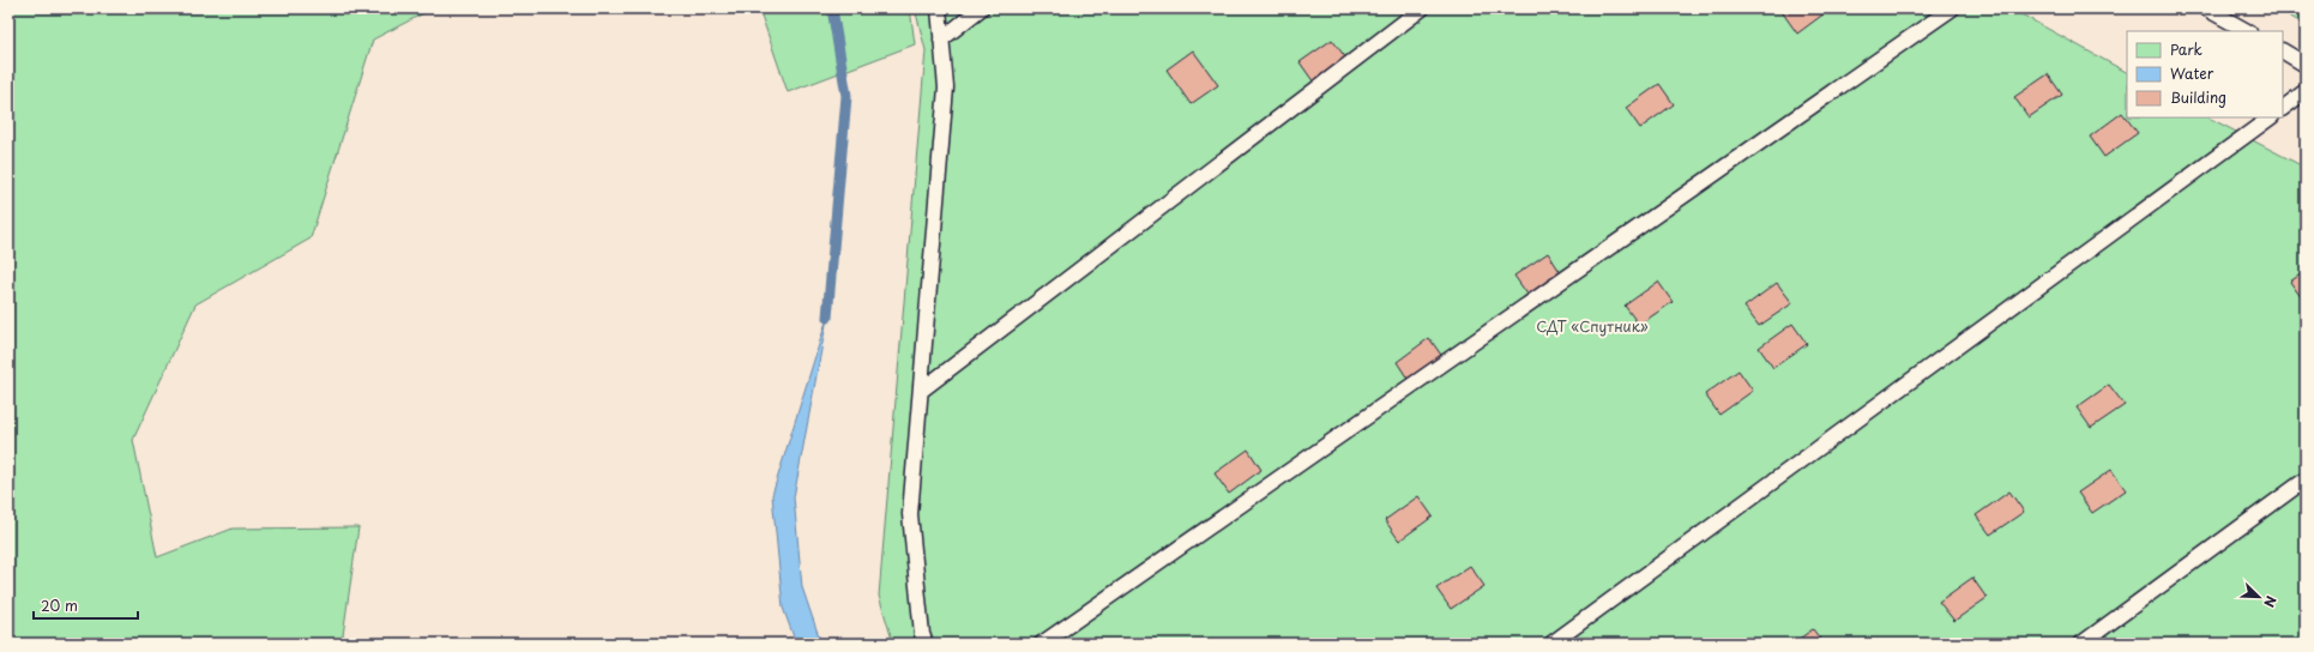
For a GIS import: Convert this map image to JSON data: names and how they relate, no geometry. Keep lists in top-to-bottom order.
{
  "parks": ["СДТ «Спутник»"],
  "legend": ["Park", "Water", "Building"],
  "scale_bar": "20 m",
  "north": "bottom right"
}
